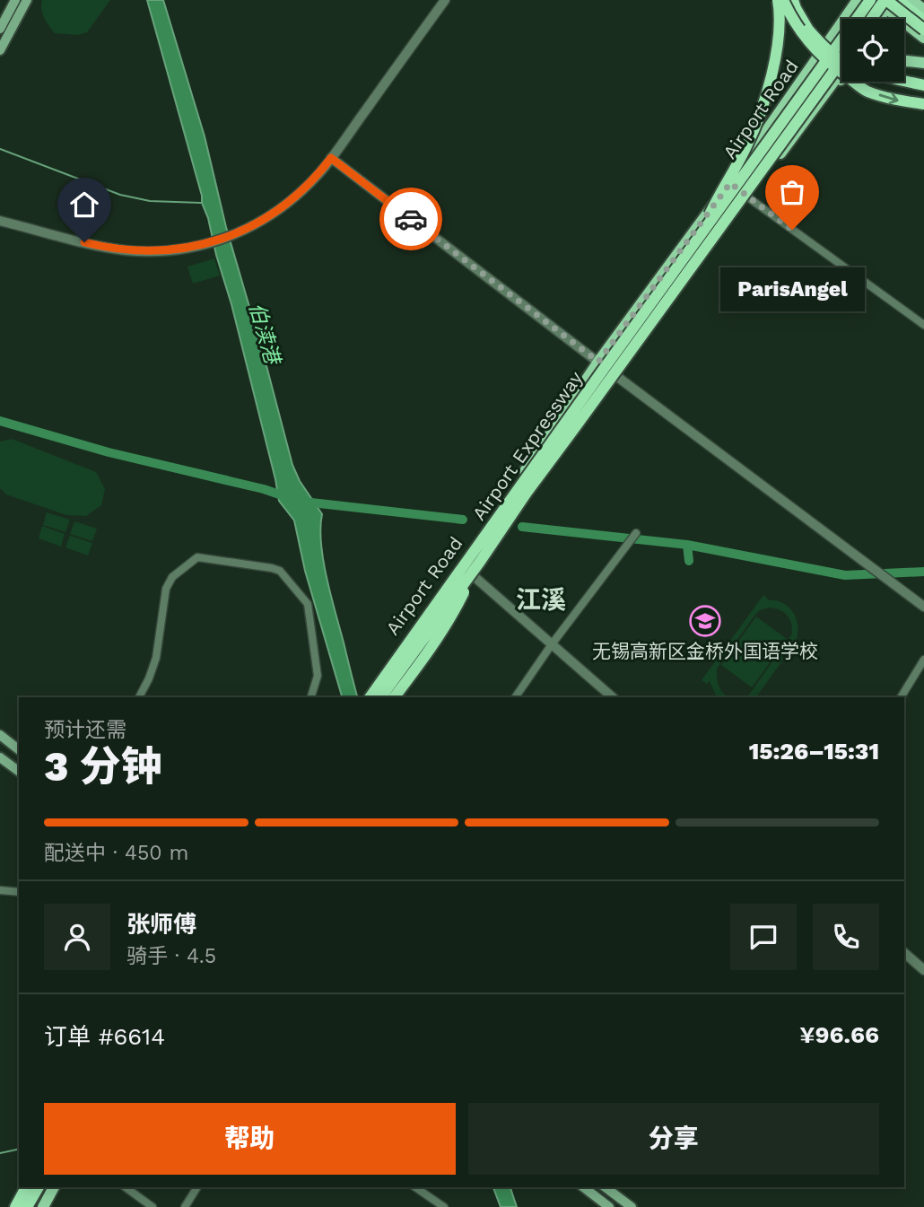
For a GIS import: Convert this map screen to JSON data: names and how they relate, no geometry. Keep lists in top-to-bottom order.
{
  "streets": {
    "highway": ["Airport Expressway"],
    "main road": ["Airport Road"]
  },
  "crossings": [
    ["Airport Road", "Airport Expressway"]
  ],
  "districts": ["江溪"],
  "water": ["伯渎港"],
  "places": {
    "other": ["ParisAngel"],
    "school or university": ["无锡高新区金桥外国语学校"]
  },
  "page": {
    "bubble": "ParisAngel",
    "heading": ["3 分钟", "预计还需", "15:26–15:31"],
    "panel": [
      "张师傅",
      "骑手 · 4.5",
      "订单 #6614",
      "¥96.66"
    ],
    "bar": "配送中 · 450 m",
    "buttons": ["帮助", "分享"]
  }
}
